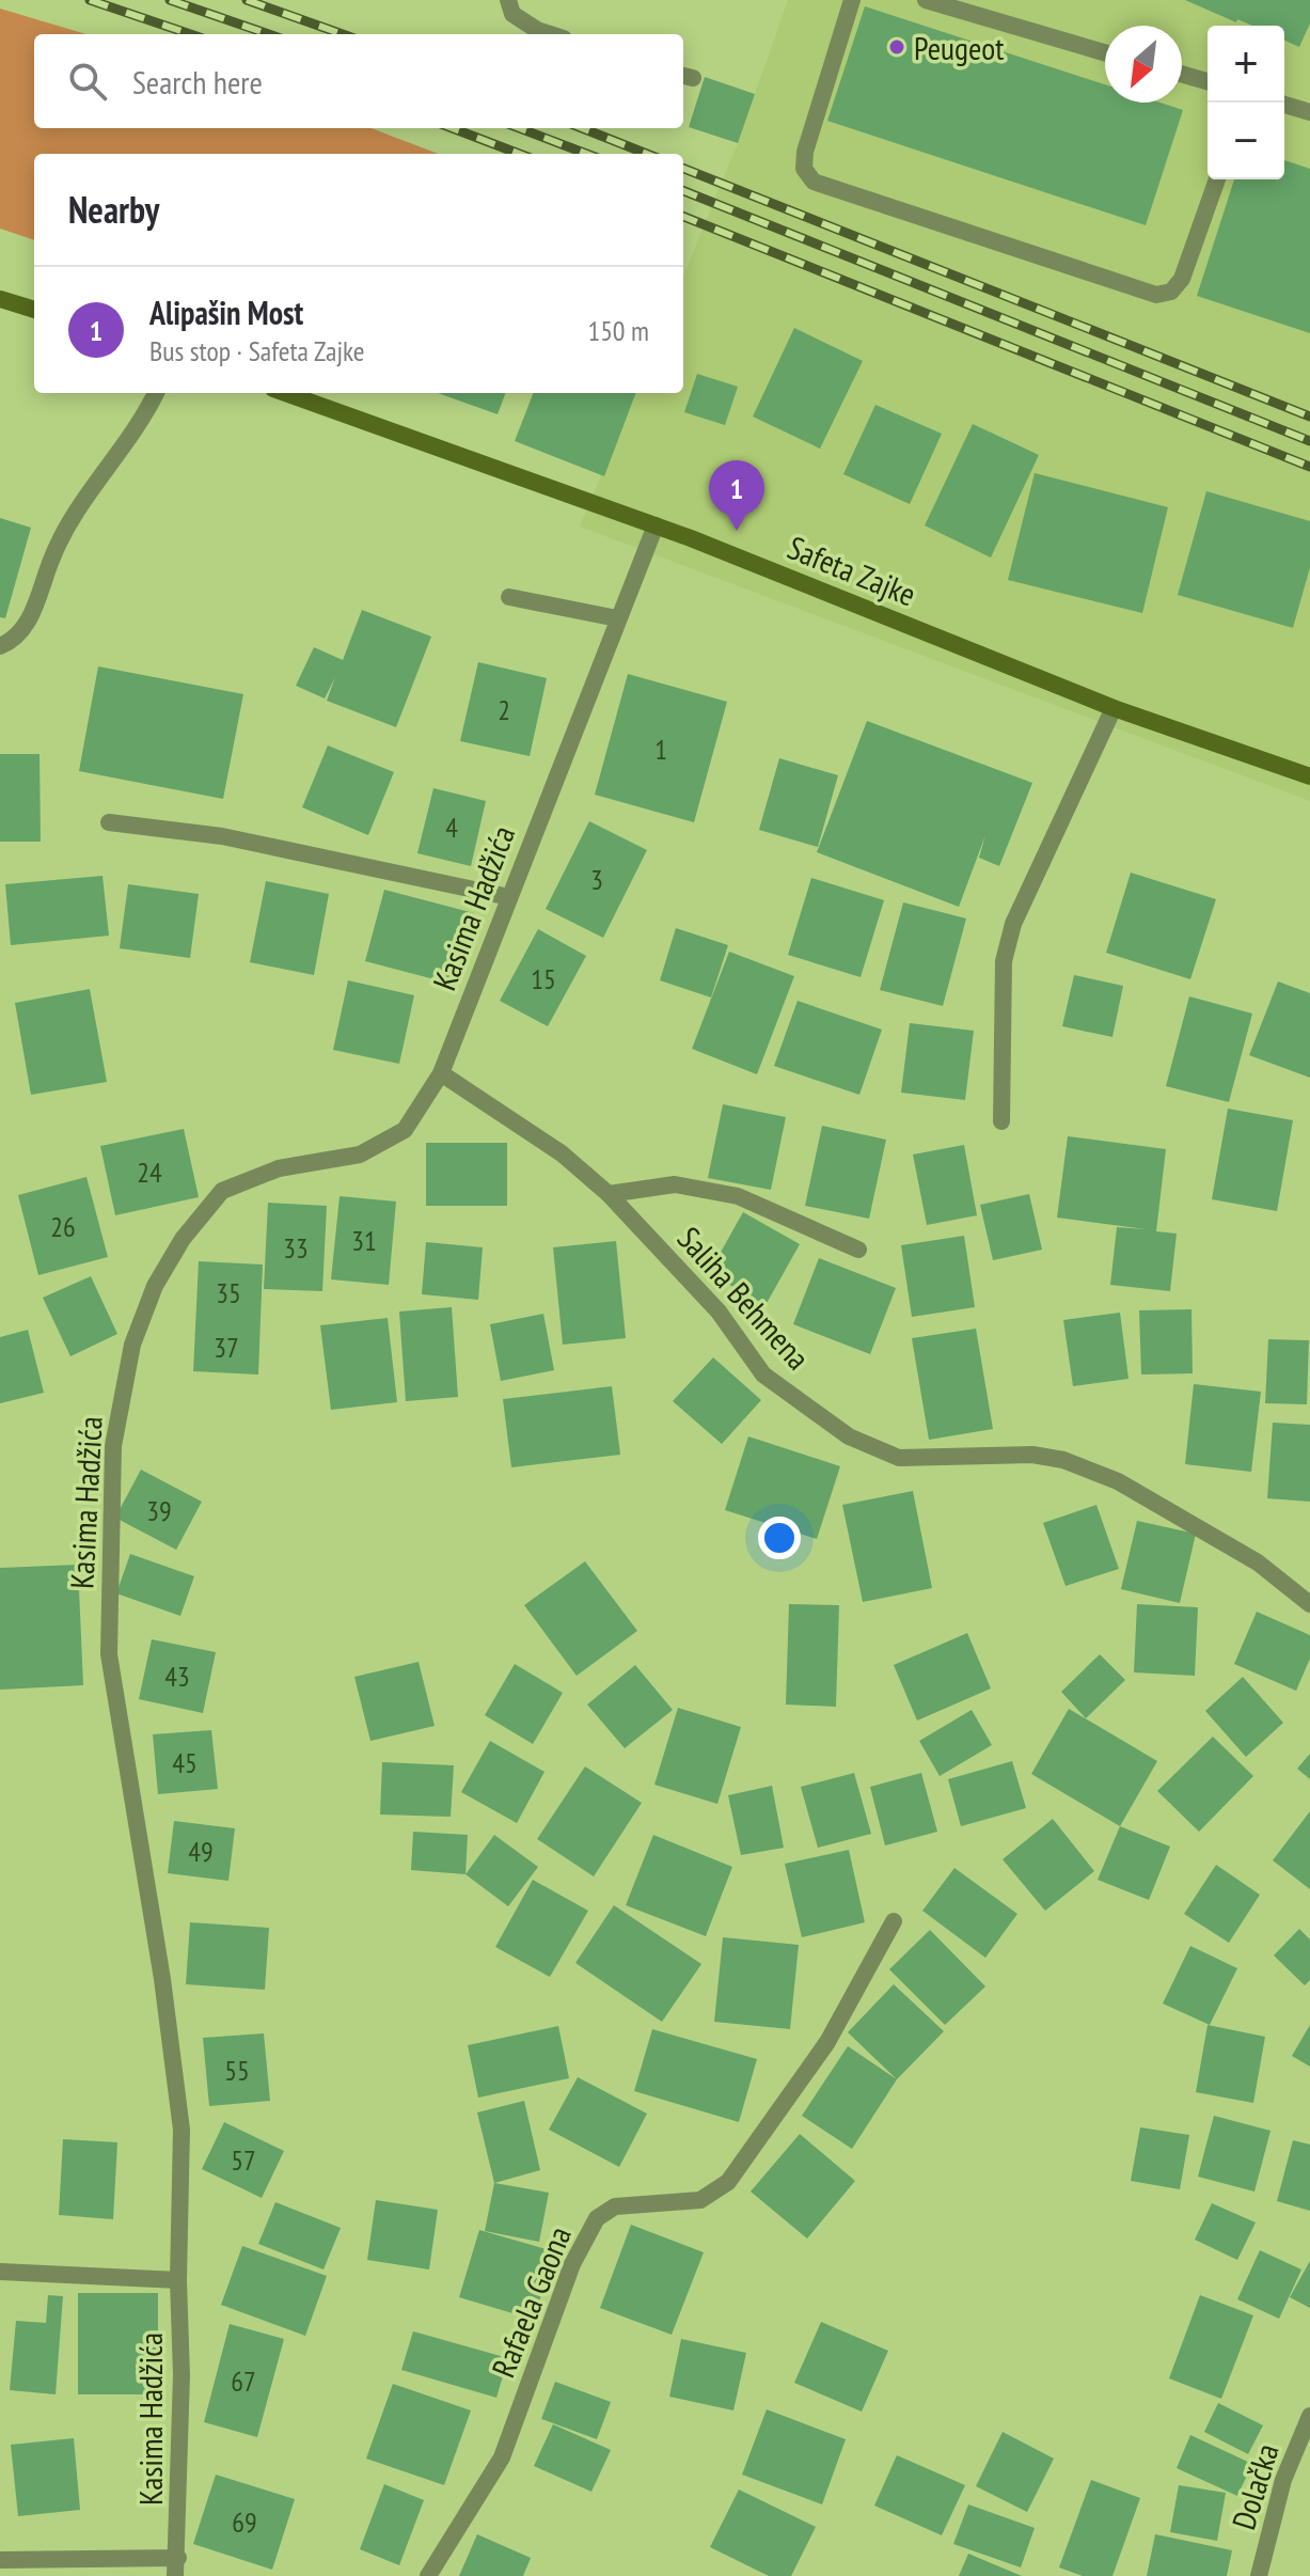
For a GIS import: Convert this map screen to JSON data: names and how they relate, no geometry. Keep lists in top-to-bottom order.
{
  "streets": {
    "main road": ["Safeta Zajke"],
    "street": [
      "Kasima Hadžića",
      "Saliha Behmena",
      "Rafaela Gaona",
      "Dolačka"
    ]
  },
  "crossings": [
    ["Safeta Zajke", "Kasima Hadžića"],
    ["Kasima Hadžića", "Saliha Behmena"]
  ],
  "places": ["Peugeot"],
  "house_numbers": [
    "2",
    "1",
    "4",
    "3",
    "15",
    "24",
    "26",
    "31",
    "33",
    "35",
    "37",
    "39",
    "43",
    "45",
    "49",
    "55",
    "57",
    "67",
    "69"
  ],
  "north": "bottom left",
  "page": {
    "map_buttons": ["+", "−"],
    "search": "Search here",
    "heading": "Nearby",
    "list": [
      {
        "mark": "1",
        "name": "Alipašin Most",
        "note": "Bus stop · Safeta Zajke",
        "value": "150 m"
      }
    ],
    "pins": "1"
  }
}
